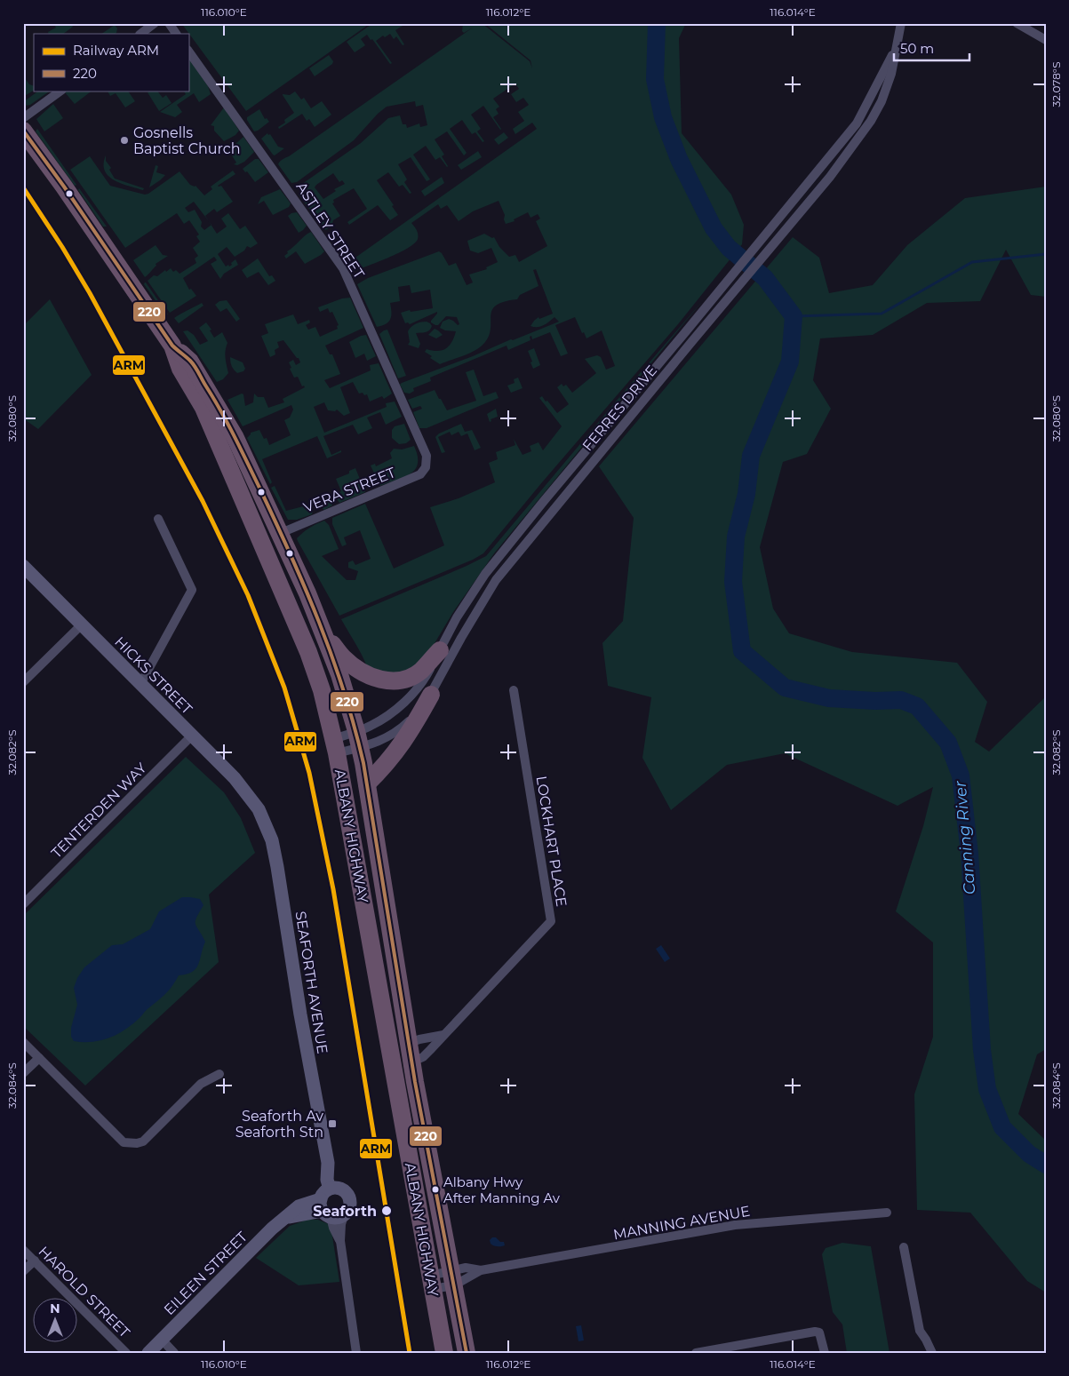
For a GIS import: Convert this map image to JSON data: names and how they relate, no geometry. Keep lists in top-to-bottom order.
{
  "streets": {
    "highway": ["ALBANY HIGHWAY"],
    "street": [
      "ASTLEY STREET",
      "FERRES DRIVE",
      "VERA STREET",
      "HICKS STREET",
      "TENTERDEN WAY",
      "LOCKHART PLACE",
      "SEAFORTH AVENUE",
      "MANNING AVENUE",
      "EILEEN STREET",
      "HAROLD STREET"
    ]
  },
  "crossings": [
    ["ASTLEY STREET", "VERA STREET"],
    ["FERRES DRIVE", "ALBANY HIGHWAY"],
    ["VERA STREET", "ALBANY HIGHWAY"],
    ["HICKS STREET", "TENTERDEN WAY"],
    ["HICKS STREET", "SEAFORTH AVENUE"],
    ["ALBANY HIGHWAY", "LOCKHART PLACE"],
    ["ALBANY HIGHWAY", "MANNING AVENUE"],
    ["SEAFORTH AVENUE", "EILEEN STREET"]
  ],
  "water": ["Canning River"],
  "places": {
    "other": ["Gosnells Baptist Church", "Albany Hwy After Manning Av", "Seaforth"],
    "transit": ["Seaforth Av Seaforth Stn"]
  },
  "lines": ["transit line 220", "rail line ARM"],
  "legend": ["Railway ARM", "220"],
  "scale_bar": "50 m",
  "north": "top",
  "coordinates": [
    "116.010°E",
    "116.012°E",
    "116.014°E",
    "32.078°S",
    "32.080°S",
    "32.082°S",
    "32.084°S"
  ]
}
